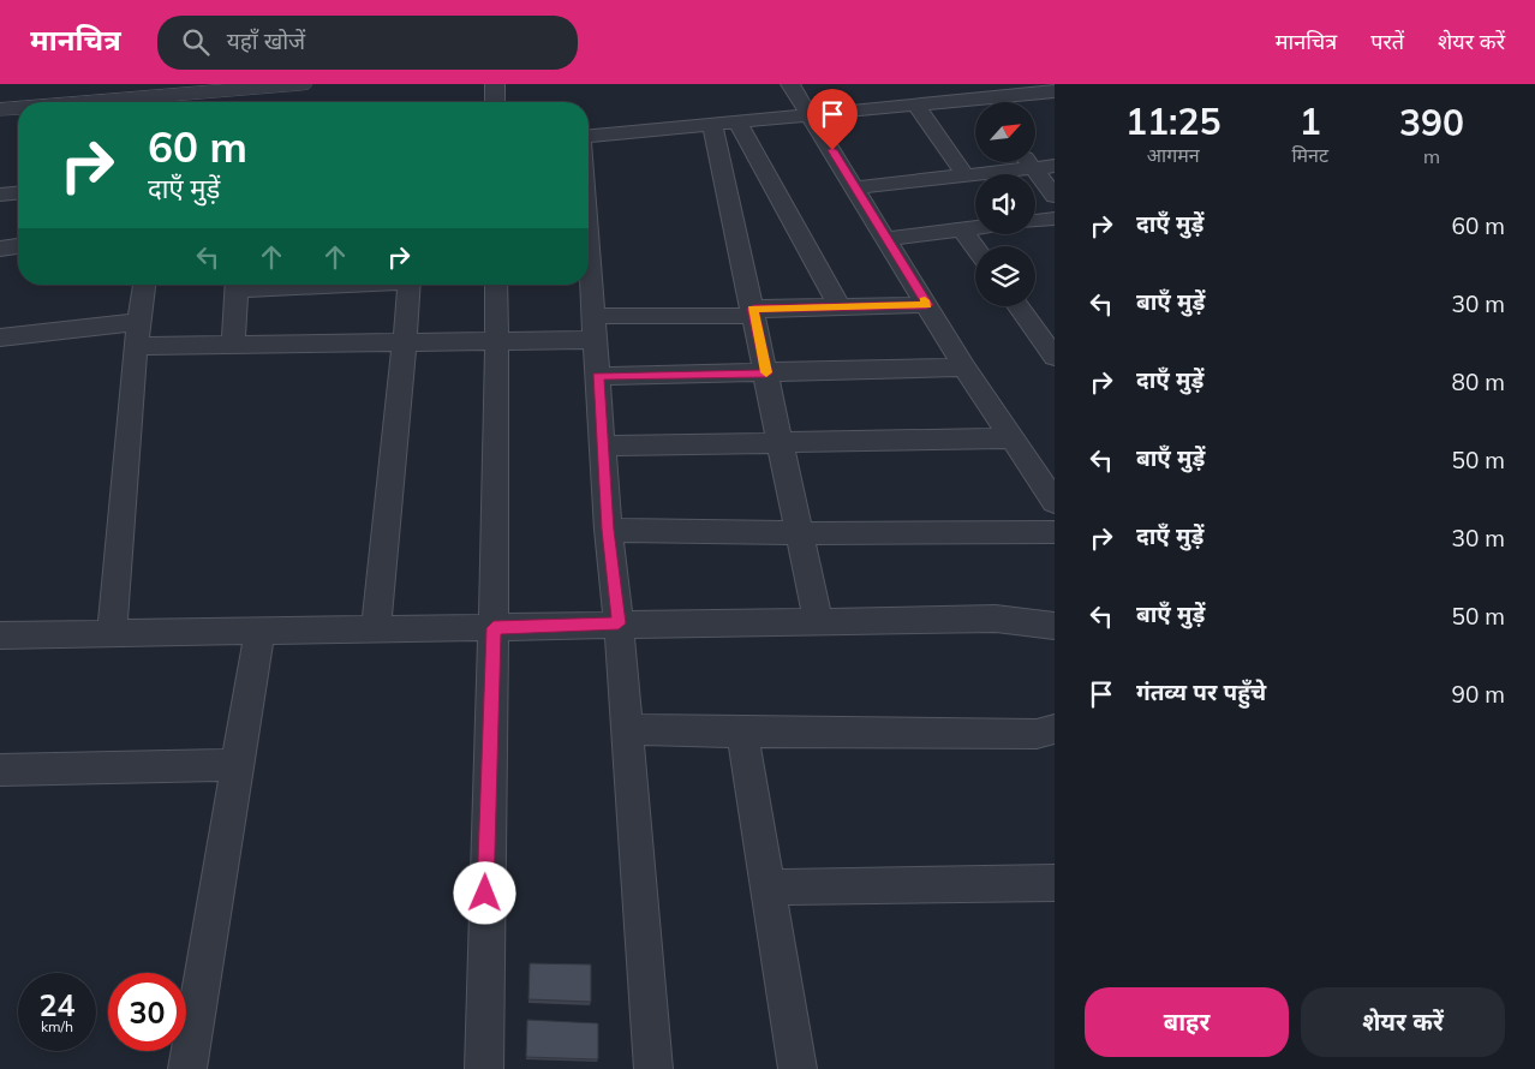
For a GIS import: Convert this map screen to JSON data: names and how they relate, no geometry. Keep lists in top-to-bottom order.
{
  "north": "top right",
  "page": {
    "header": "मानचित्र",
    "search": "यहाँ खोजें",
    "nav": ["मानचित्र", "परतें", "शेयर करें"],
    "eta": [
      "11:25",
      "आगमन",
      "1",
      "मिनट",
      "390",
      "m"
    ],
    "turn": ["60 m", "दाएँ मुड़ें"],
    "list": [
      {
        "name": "दाएँ मुड़ें",
        "value": "60 m"
      },
      {
        "name": "बाएँ मुड़ें",
        "value": "30 m"
      },
      {
        "name": "दाएँ मुड़ें",
        "value": "80 m"
      },
      {
        "name": "बाएँ मुड़ें",
        "value": "50 m"
      },
      {
        "name": "दाएँ मुड़ें",
        "value": "30 m"
      },
      {
        "name": "बाएँ मुड़ें",
        "value": "50 m"
      },
      {
        "name": "गंतव्य पर पहुँचे",
        "value": "90 m"
      }
    ],
    "speed": "24 km/h",
    "limit": "30",
    "buttons": ["बाहर", "शेयर करें"]
  }
}
